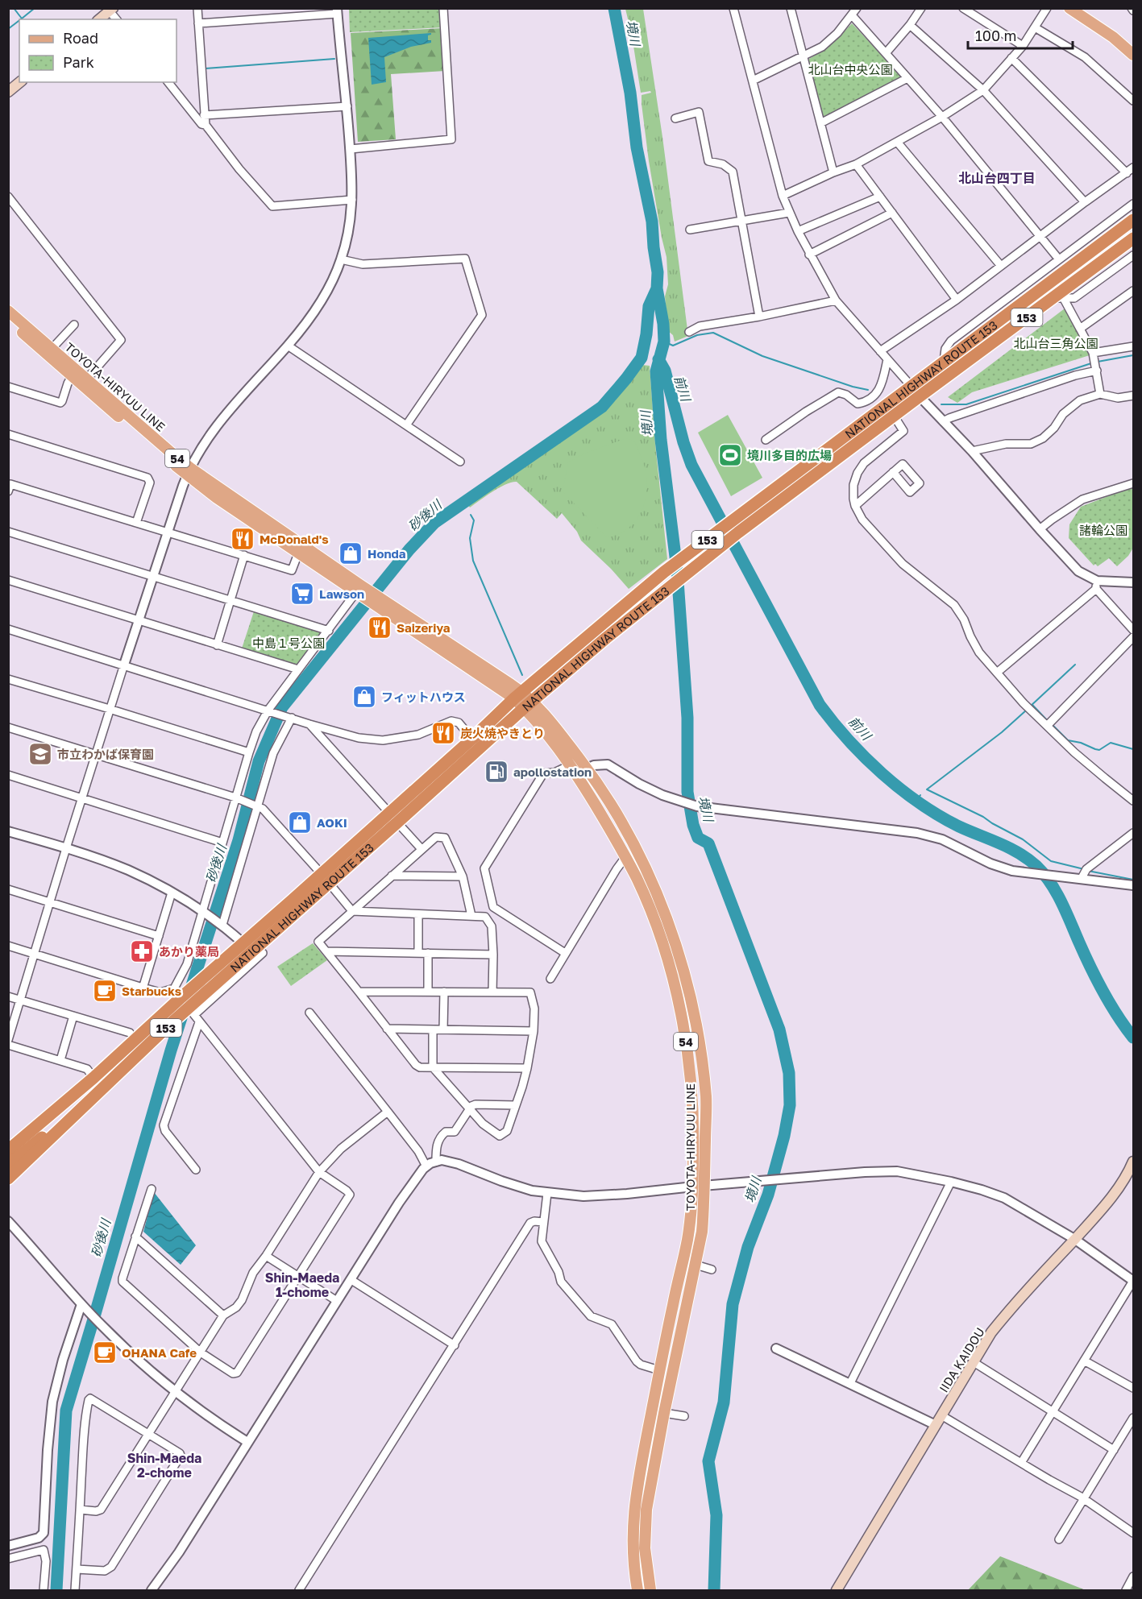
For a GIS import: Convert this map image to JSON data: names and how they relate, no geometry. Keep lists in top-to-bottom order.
{
  "streets": {
    "highway": ["153", "NATIONAL HIGHWAY ROUTE 153"],
    "main road": ["TOYOTA-HIRYUU LINE", "54", "IIDA KAIDOU"]
  },
  "crossings": [
    ["153", "NATIONAL HIGHWAY ROUTE 153"],
    ["NATIONAL HIGHWAY ROUTE 153", "TOYOTA-HIRYUU LINE"]
  ],
  "districts": ["北山台四丁目", "Shin-Maeda 1-chome", "Shin-Maeda 2-chome"],
  "water": ["境川", "前川", "砂後川"],
  "parks": [
    "北山台中央公園",
    "北山台三角公園",
    "諸輪公園",
    "中島１号公園"
  ],
  "places": {
    "sports": ["境川多目的広場"],
    "restaurant": ["McDonald's", "Saizeriya", "炭火焼やきとり"],
    "shop": ["Honda", "フィットハウス", "AOKI"],
    "supermarket": ["Lawson"],
    "school or university": ["市立わかば保育園"],
    "fuel station": ["apollostation"],
    "pharmacy": ["あかり薬局"],
    "cafe": ["Starbucks", "OHANA Cafe"]
  },
  "legend": ["Road", "Park"],
  "scale_bar": "100 m"
}
